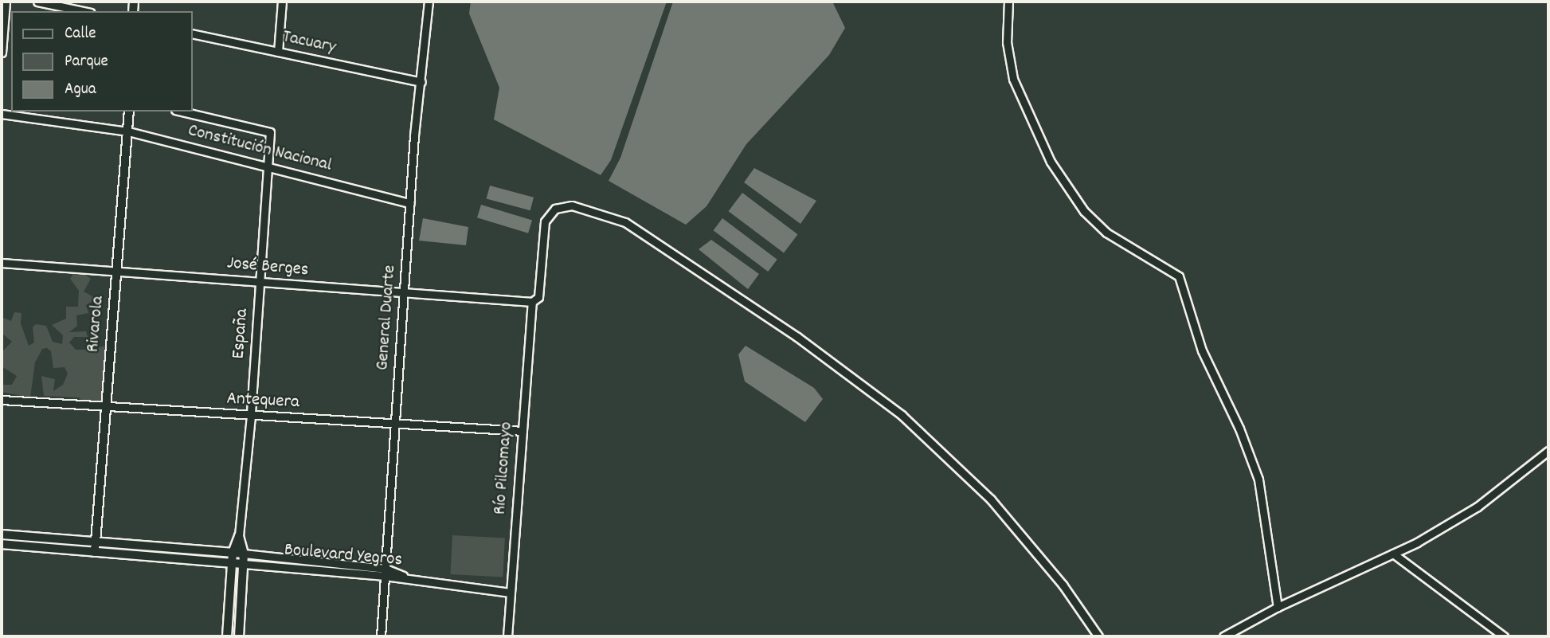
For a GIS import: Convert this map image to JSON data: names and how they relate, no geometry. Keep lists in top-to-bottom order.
{
  "streets": {
    "street": [
      "Tacuary",
      "Constitución Nacional",
      "José Berges",
      "General Duarte",
      "Rivarola",
      "España",
      "Antequera",
      "Río Pilcomayo",
      "Boulevard Yegros"
    ]
  },
  "crossings": [
    ["Tacuary", "General Duarte"],
    ["Constitución Nacional", "General Duarte"],
    ["Constitución Nacional", "Rivarola"],
    ["Constitución Nacional", "España"],
    ["José Berges", "General Duarte"],
    ["José Berges", "Rivarola"],
    ["José Berges", "España"],
    ["José Berges", "Río Pilcomayo"],
    ["General Duarte", "Antequera"],
    ["General Duarte", "Boulevard Yegros"],
    ["Rivarola", "Antequera"],
    ["Rivarola", "Boulevard Yegros"],
    ["España", "Antequera"],
    ["Antequera", "Río Pilcomayo"],
    ["Río Pilcomayo", "Boulevard Yegros"]
  ],
  "legend": ["Calle", "Parque", "Agua"]
}
